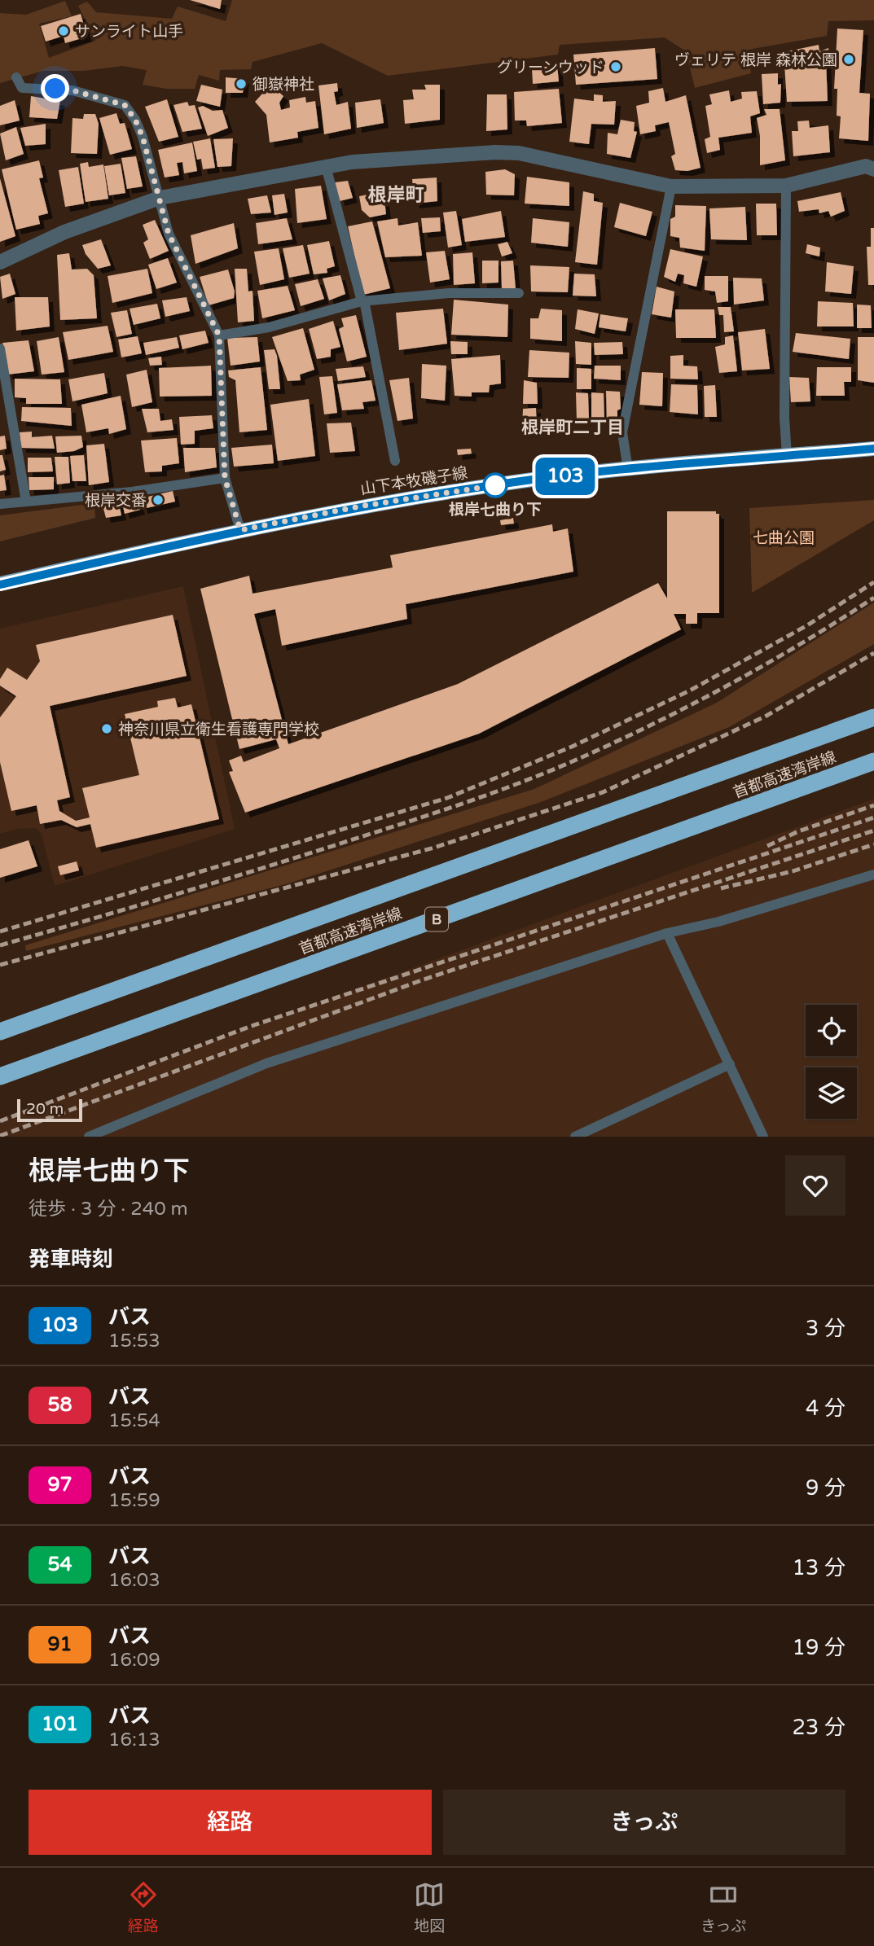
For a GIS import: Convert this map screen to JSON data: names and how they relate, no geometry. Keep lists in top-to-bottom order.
{
  "streets": {
    "highway": ["首都高速湾岸線", "B"],
    "main road": ["山下本牧磯子線"]
  },
  "districts": ["根岸町", "根岸町二丁目"],
  "parks": ["七曲公園"],
  "places": [
    "サンライト山手",
    "ヴェリテ 根岸 森林公園",
    "グリーンウッド",
    "御嶽神社",
    "根岸七曲り下",
    "根岸交番",
    "神奈川県立衛生看護専門学校"
  ],
  "lines": ["bus line 103"],
  "scale_bar": "20 m",
  "page": {
    "on_map": "103",
    "scale": "20 m",
    "heading": [
      ["根岸七曲り下", "徒歩 · 3 分 · 240 m"],
      "発車時刻"
    ],
    "list": [
      {
        "mark": "103",
        "name": "バス",
        "note": "15:53",
        "value": "3 分"
      },
      {
        "mark": "58",
        "name": "バス",
        "note": "15:54",
        "value": "4 分"
      },
      {
        "mark": "97",
        "name": "バス",
        "note": "15:59",
        "value": "9 分"
      },
      {
        "mark": "54",
        "name": "バス",
        "note": "16:03",
        "value": "13 分"
      },
      {
        "mark": "91",
        "name": "バス",
        "note": "16:09",
        "value": "19 分"
      },
      {
        "mark": "101",
        "name": "バス",
        "note": "16:13",
        "value": "23 分"
      }
    ],
    "buttons": ["経路", "きっぷ"],
    "tabs": ["経路", "地図", "きっぷ"]
  }
}
